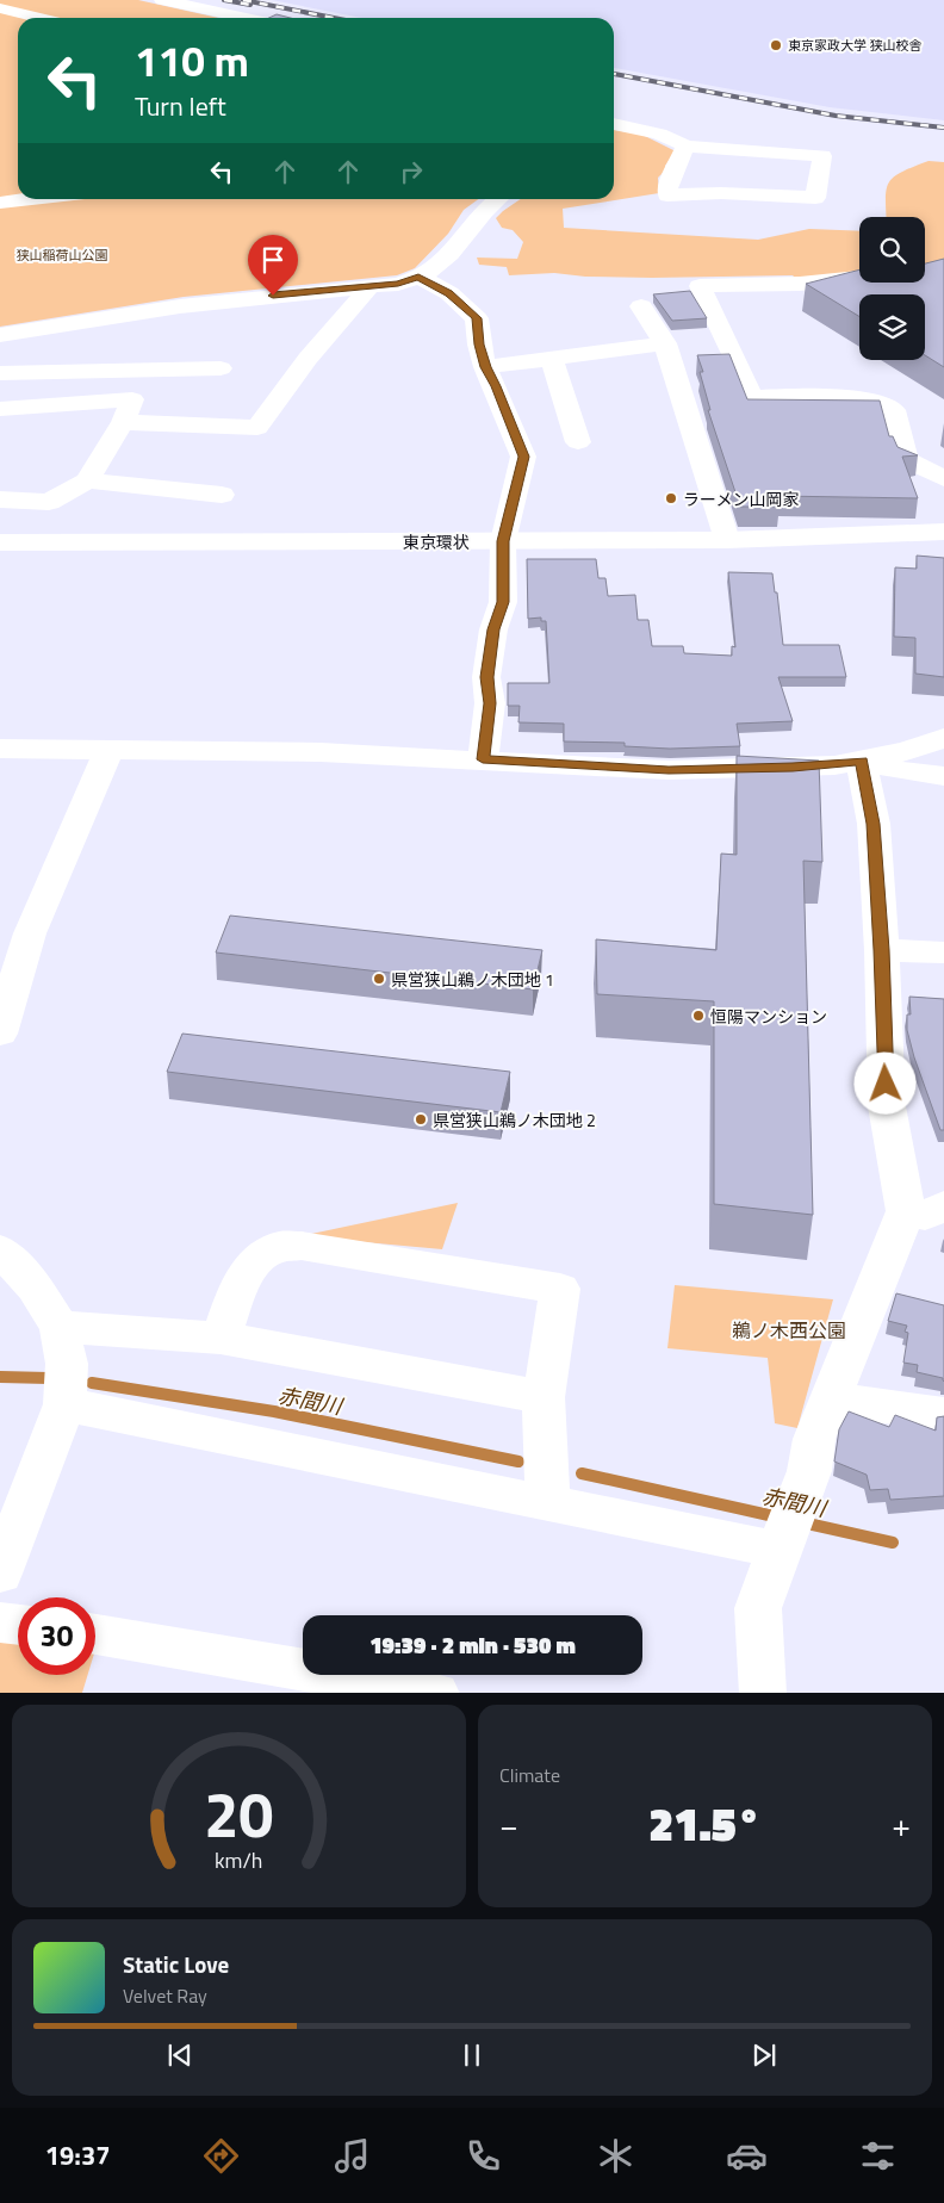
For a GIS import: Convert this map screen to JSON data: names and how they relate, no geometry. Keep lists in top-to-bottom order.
{
  "streets": {
    "main road": ["東京環状"]
  },
  "water": ["赤間川"],
  "parks": ["狭山稲荷山公園", "鵜ノ木西公園"],
  "places": [
    "東京家政大学 狭山校舎",
    "ラーメン山岡家",
    "県営狭山鵜ノ木団地 1",
    "恒陽マンション",
    "県営狭山鵜ノ木団地 2"
  ],
  "page": {
    "turn": ["110 m", "Turn left"],
    "limit": "30",
    "trip": "19:39 · 2 min · 530 m",
    "tile": "Climate",
    "heat": ["−", "21.5°", "+"],
    "song": ["Static Love", "Velvet Ray"],
    "tabs": "19:37",
    "gauge": ["20", "km/h"]
  }
}
